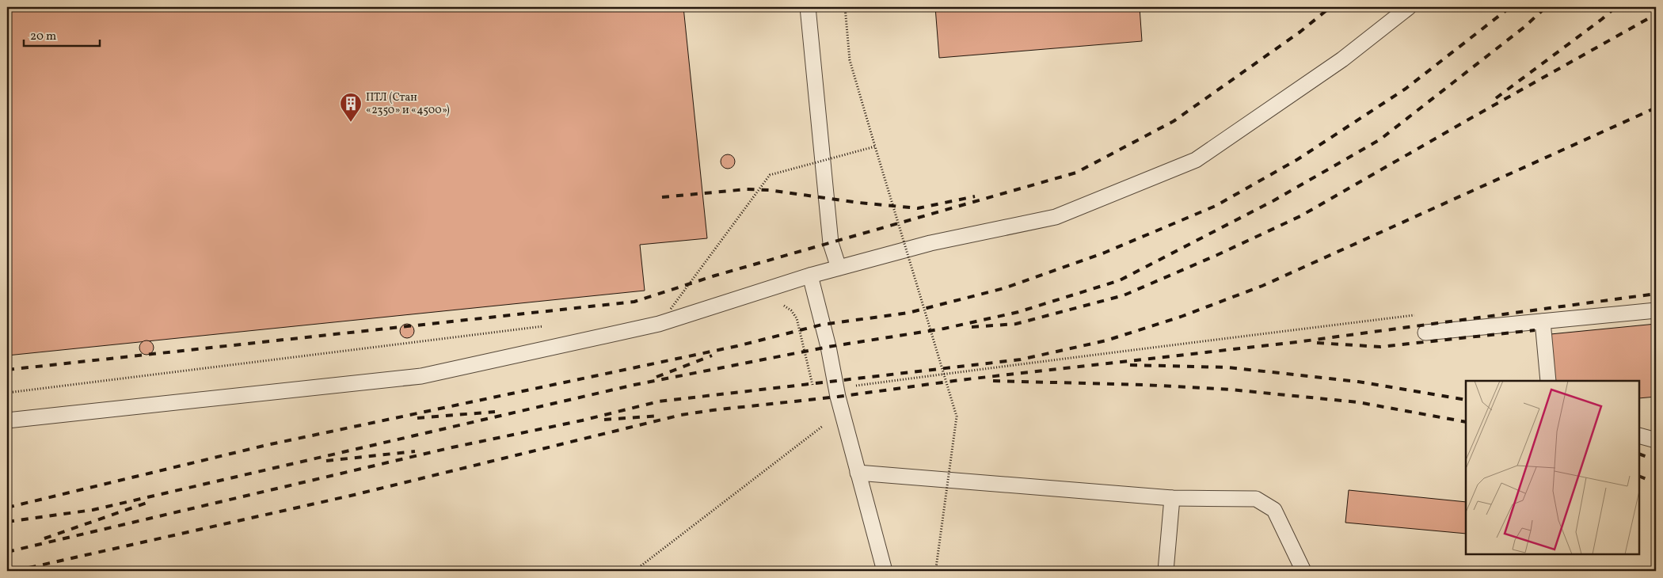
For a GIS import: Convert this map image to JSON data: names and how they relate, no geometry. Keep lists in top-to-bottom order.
{
  "places": {
    "building": ["ПТЛ (Стан «2350» и «4500»)"]
  },
  "scale_bar": "20 m"
}
